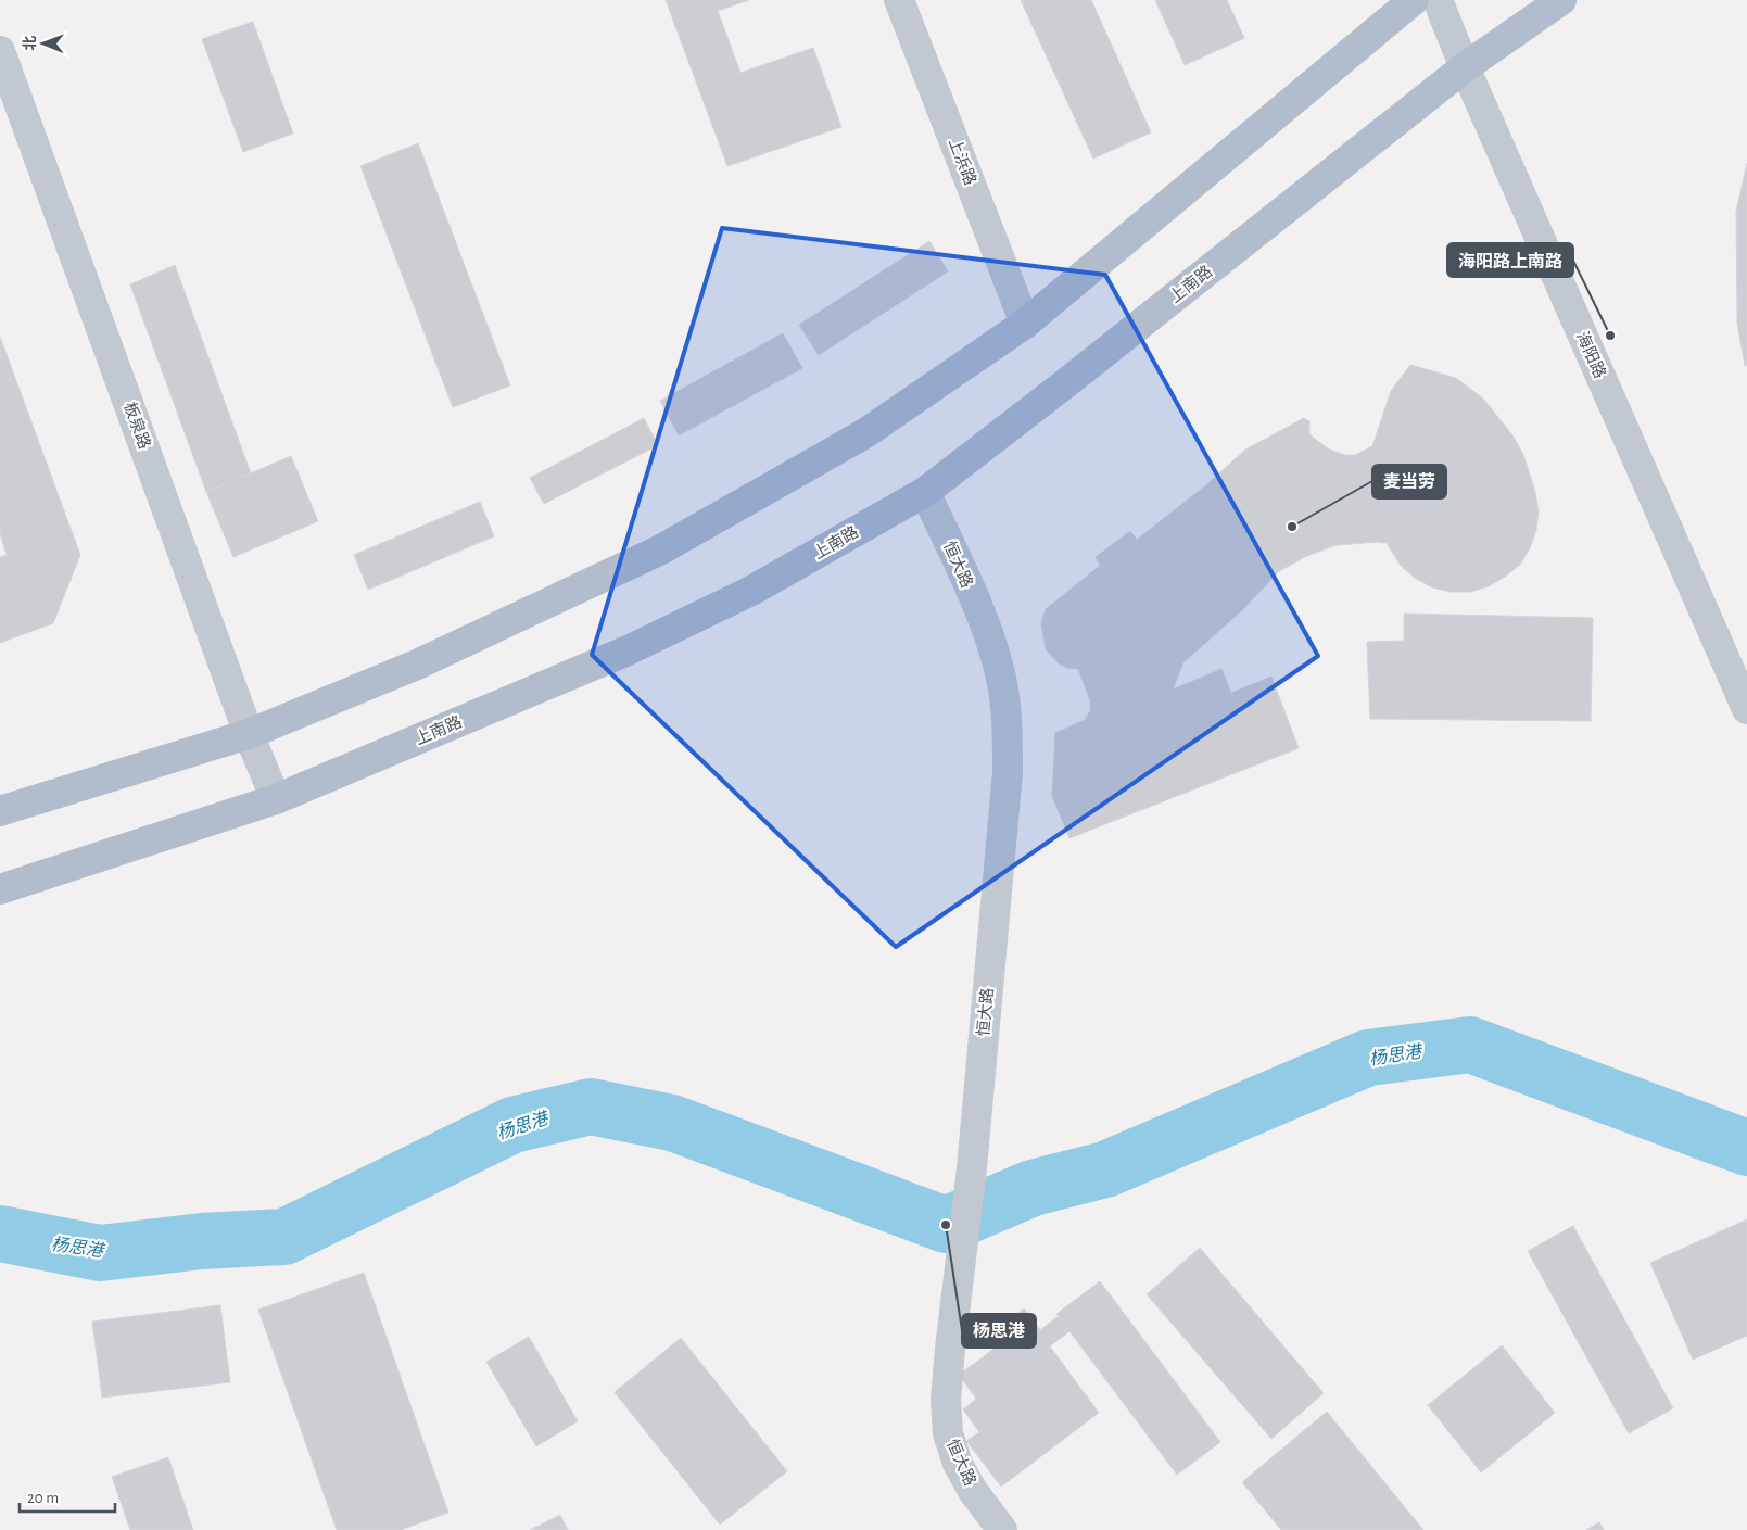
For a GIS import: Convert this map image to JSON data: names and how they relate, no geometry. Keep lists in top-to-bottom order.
{
  "streets": {
    "main road": ["上南路"],
    "street": [
      "上浜路",
      "海阳路",
      "板泉路",
      "恒大路"
    ]
  },
  "crossings": [
    ["上南路", "海阳路"],
    ["上南路", "板泉路"],
    ["上南路", "恒大路"]
  ],
  "water": ["杨思港"],
  "places": ["海阳路上南路", "麦当劳", "杨思港"],
  "scale_bar": "20 m",
  "north": "left"
}
